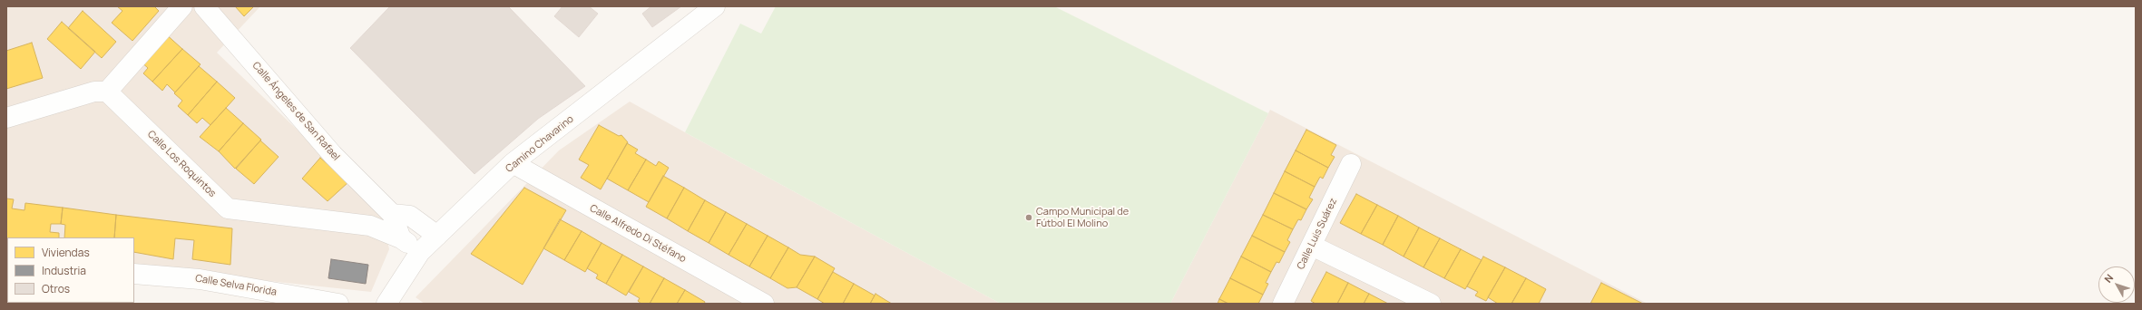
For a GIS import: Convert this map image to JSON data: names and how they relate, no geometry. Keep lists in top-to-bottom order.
{
  "streets": {
    "street": [
      "Calle Ángeles de San Rafael",
      "Camino Chavarino",
      "Calle Los Roquintos",
      "Calle Alfredo Di Stéfano",
      "Calle Luis Suárez",
      "Calle Selva Florida"
    ]
  },
  "crossings": [
    ["Calle Ángeles de San Rafael", "Calle Los Roquintos"],
    ["Camino Chavarino", "Calle Alfredo Di Stéfano"]
  ],
  "places": ["Campo Municipal de Fútbol El Molino"],
  "legend": ["Viviendas", "Industria", "Otros"],
  "north": "top left"
}
